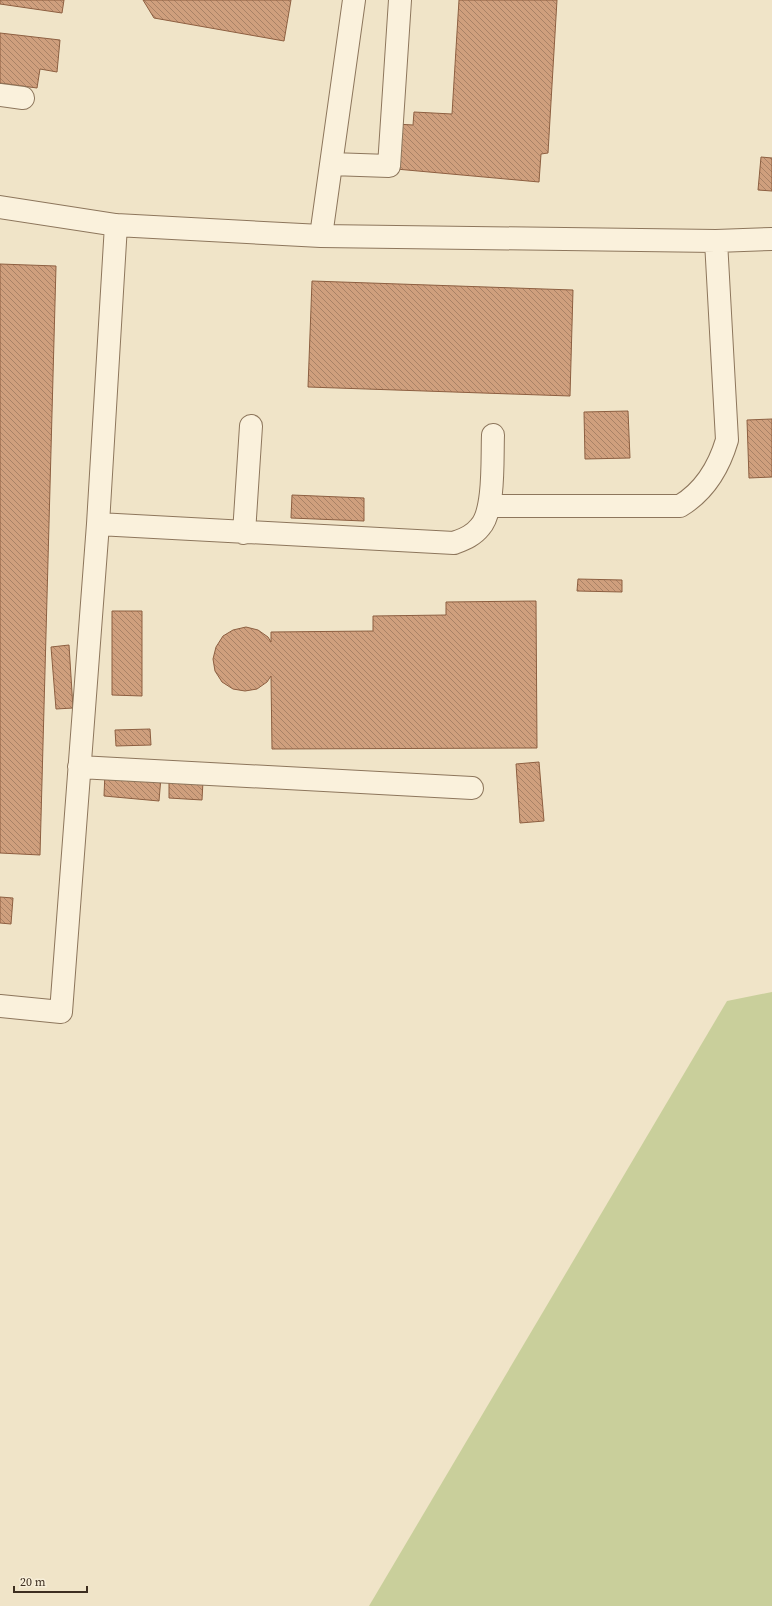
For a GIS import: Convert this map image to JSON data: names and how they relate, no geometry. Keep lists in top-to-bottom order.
{
  "scale_bar": "20 m"
}
